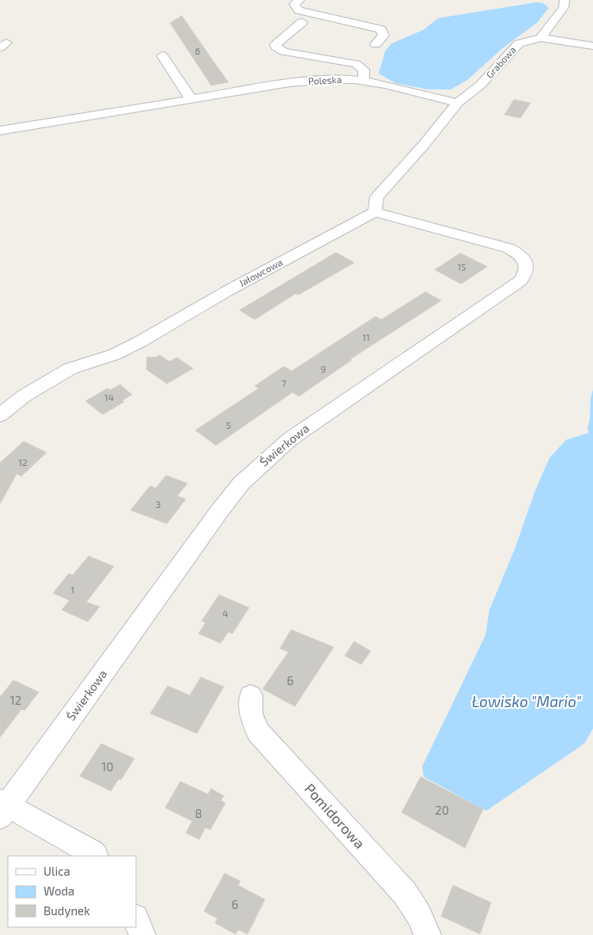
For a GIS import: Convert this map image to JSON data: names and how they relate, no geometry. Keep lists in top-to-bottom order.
{
  "streets": {
    "street": [
      "Grabowa",
      "Poleska",
      "Jałowcowa",
      "Świerkowa",
      "Pomidorowa"
    ]
  },
  "crossings": [
    ["Grabowa", "Poleska"],
    ["Jałowcowa", "Świerkowa"]
  ],
  "water": ["Łowisko \"Mario\""],
  "house_numbers": [
    "6",
    "15",
    "11",
    "9",
    "7",
    "14",
    "5",
    "12",
    "3",
    "1",
    "4",
    "6",
    "12",
    "10",
    "20",
    "8",
    "6"
  ],
  "legend": ["Ulica", "Woda", "Budynek"]
}
